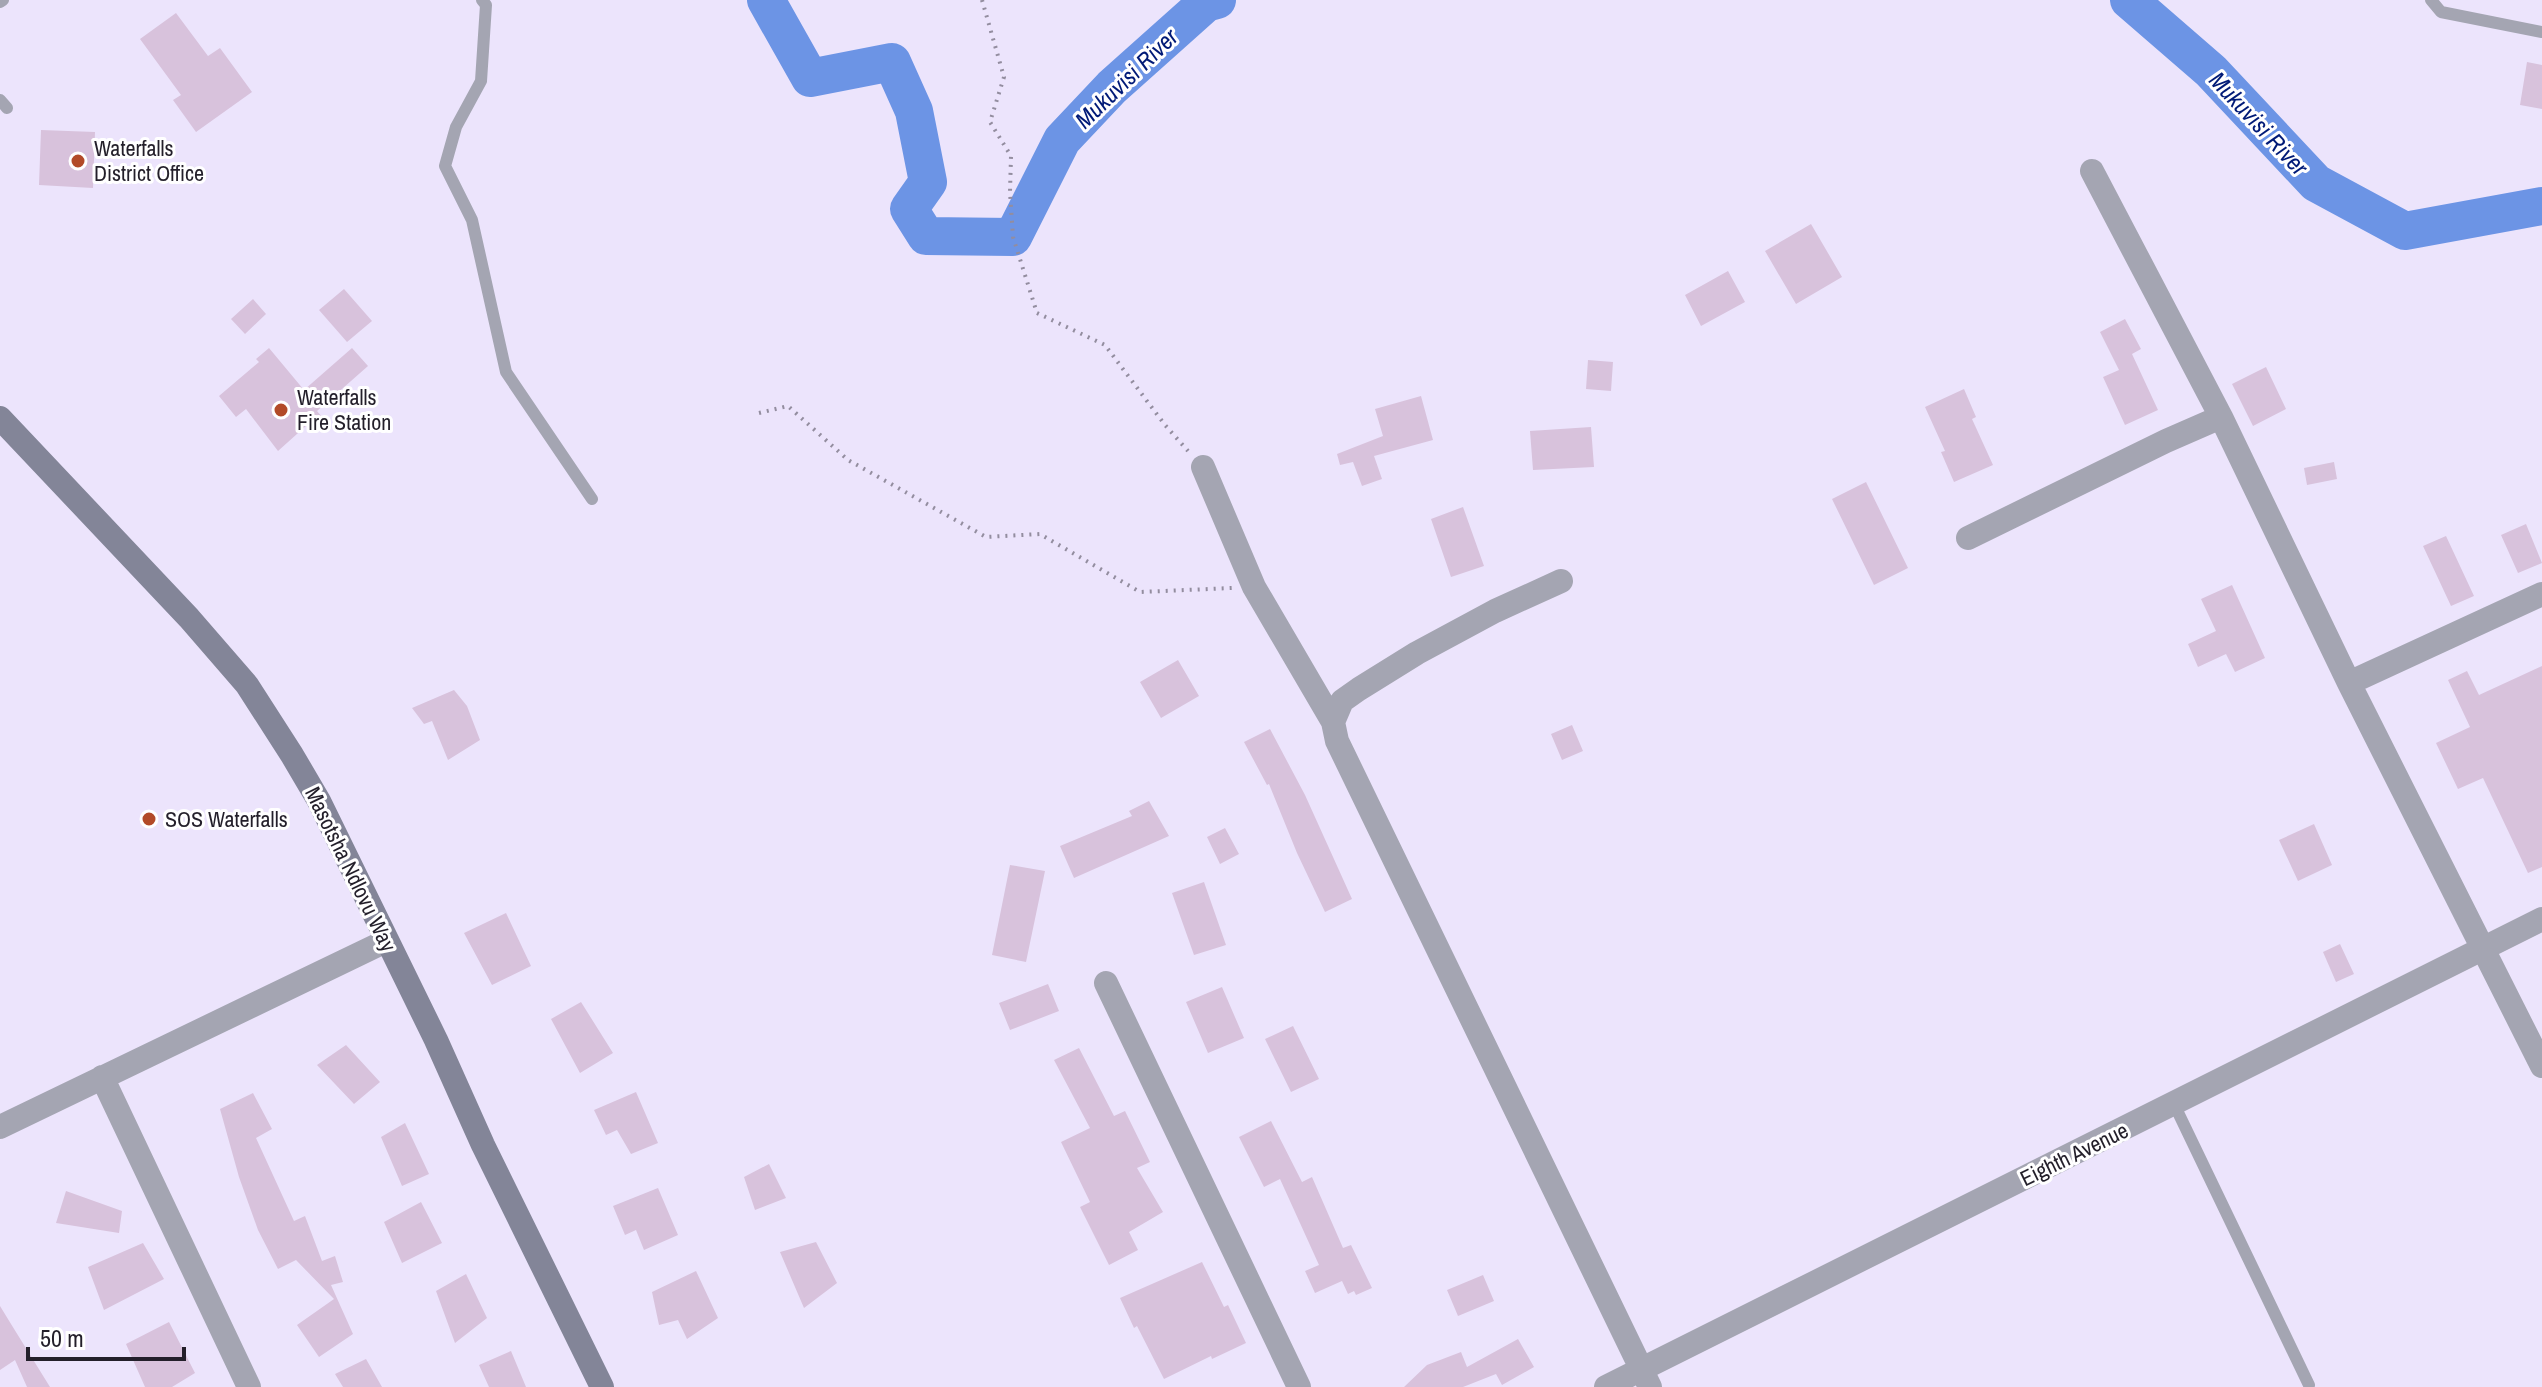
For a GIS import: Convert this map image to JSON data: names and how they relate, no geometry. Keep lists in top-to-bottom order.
{
  "streets": {
    "street": ["Masotsha Ndlovu Way", "Eighth Avenue"]
  },
  "water": ["Mukuvisi River"],
  "places": ["Waterfalls District Office", "Waterfalls Fire Station", "SOS Waterfalls"],
  "scale_bar": "50 m"
}
